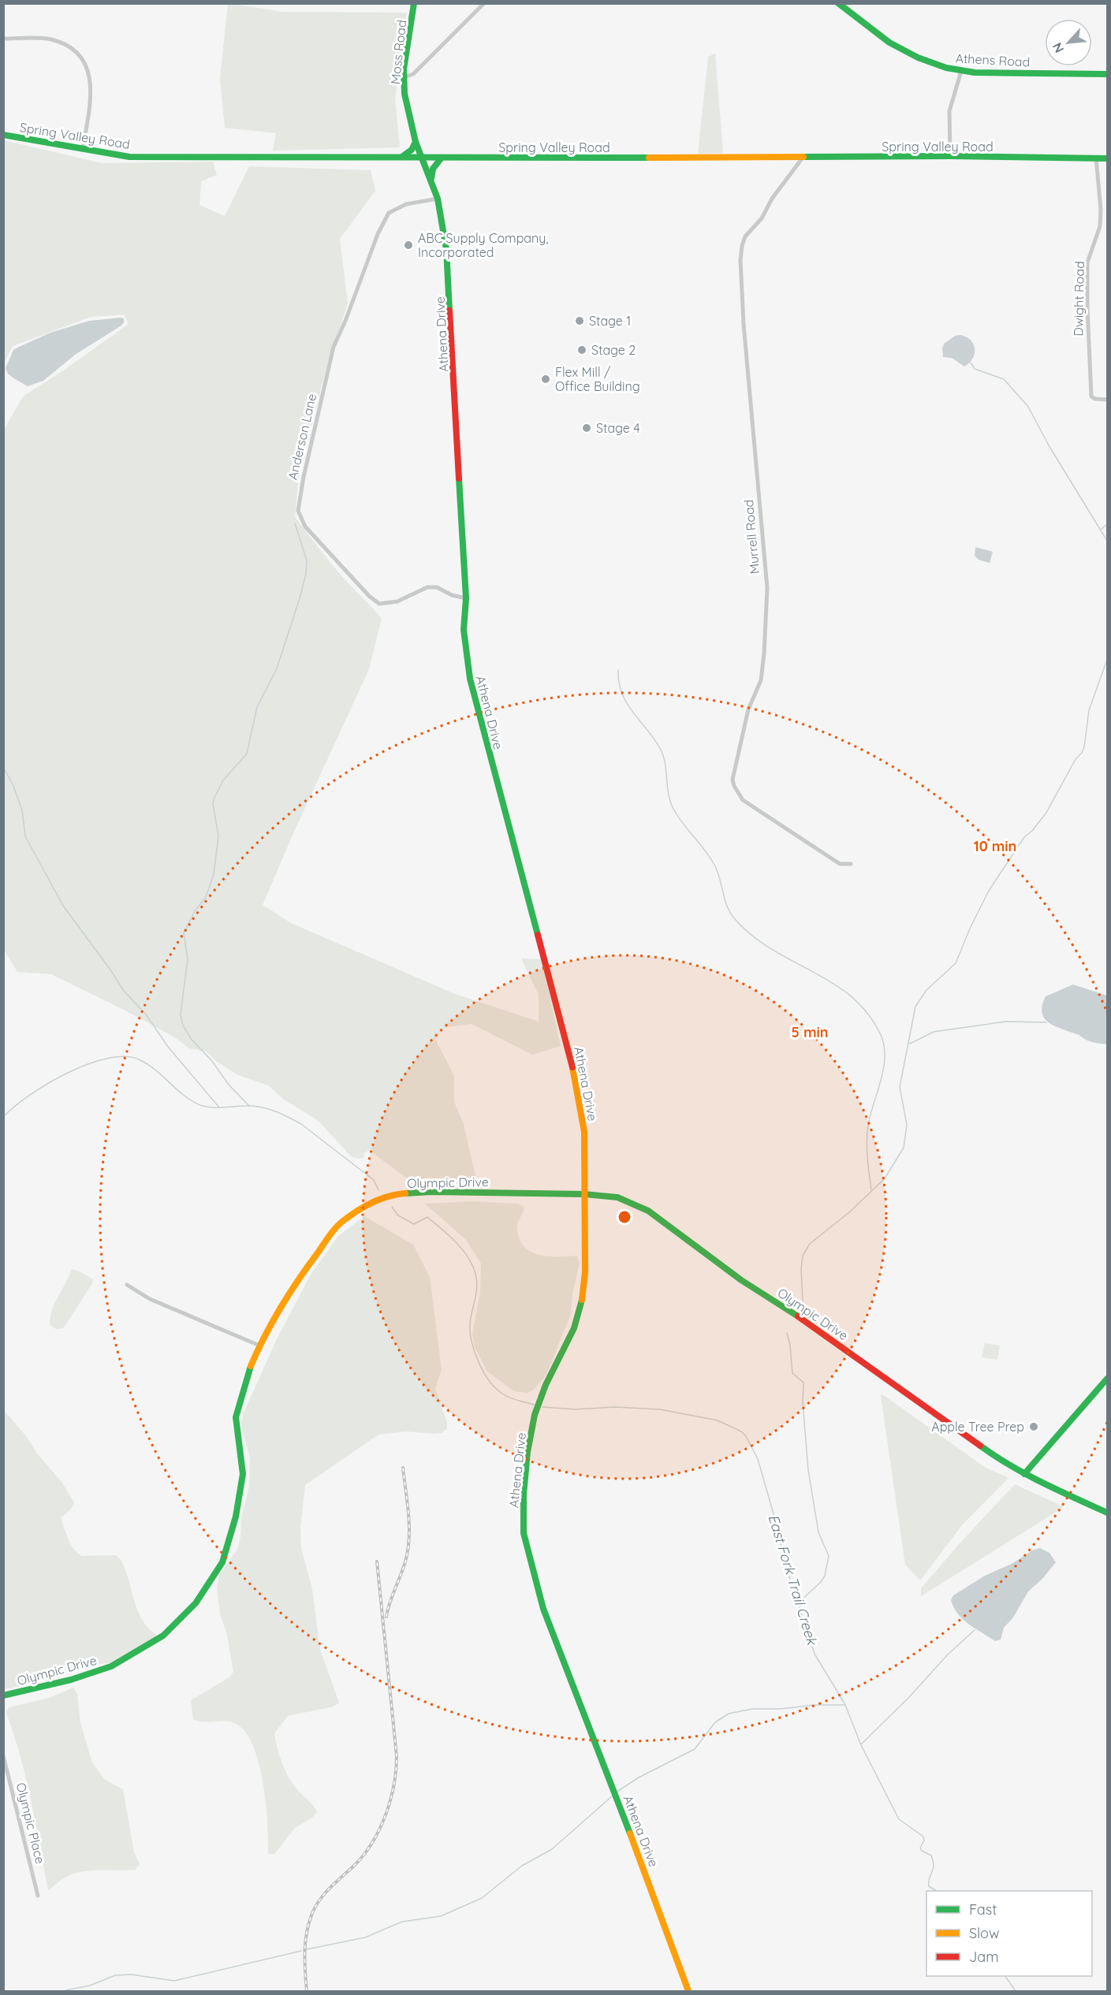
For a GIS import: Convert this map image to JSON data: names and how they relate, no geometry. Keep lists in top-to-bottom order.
{
  "streets": {
    "street": [
      "Moss Road",
      "Athens Road",
      "Spring Valley Road",
      "Dwight Road",
      "Athena Drive",
      "Anderson Lane",
      "Murrell Road",
      "Olympic Drive",
      "Olympic Place"
    ]
  },
  "crossings": [
    ["Moss Road", "Spring Valley Road"],
    ["Moss Road", "Athena Drive"],
    ["Spring Valley Road", "Dwight Road"],
    ["Spring Valley Road", "Athena Drive"],
    ["Spring Valley Road", "Murrell Road"],
    ["Athena Drive", "Anderson Lane"],
    ["Athena Drive", "Olympic Drive"]
  ],
  "water": ["East Fork Trail Creek"],
  "places": [
    "ABC Supply Company, Incorporated",
    "Stage 1",
    "Stage 2",
    "Flex Mill / Office Building",
    "Stage 4",
    "Apple Tree Prep"
  ],
  "legend": ["Fast", "Slow", "Jam"],
  "north": "bottom left",
  "rings": ["10 min", "5 min"]
}
